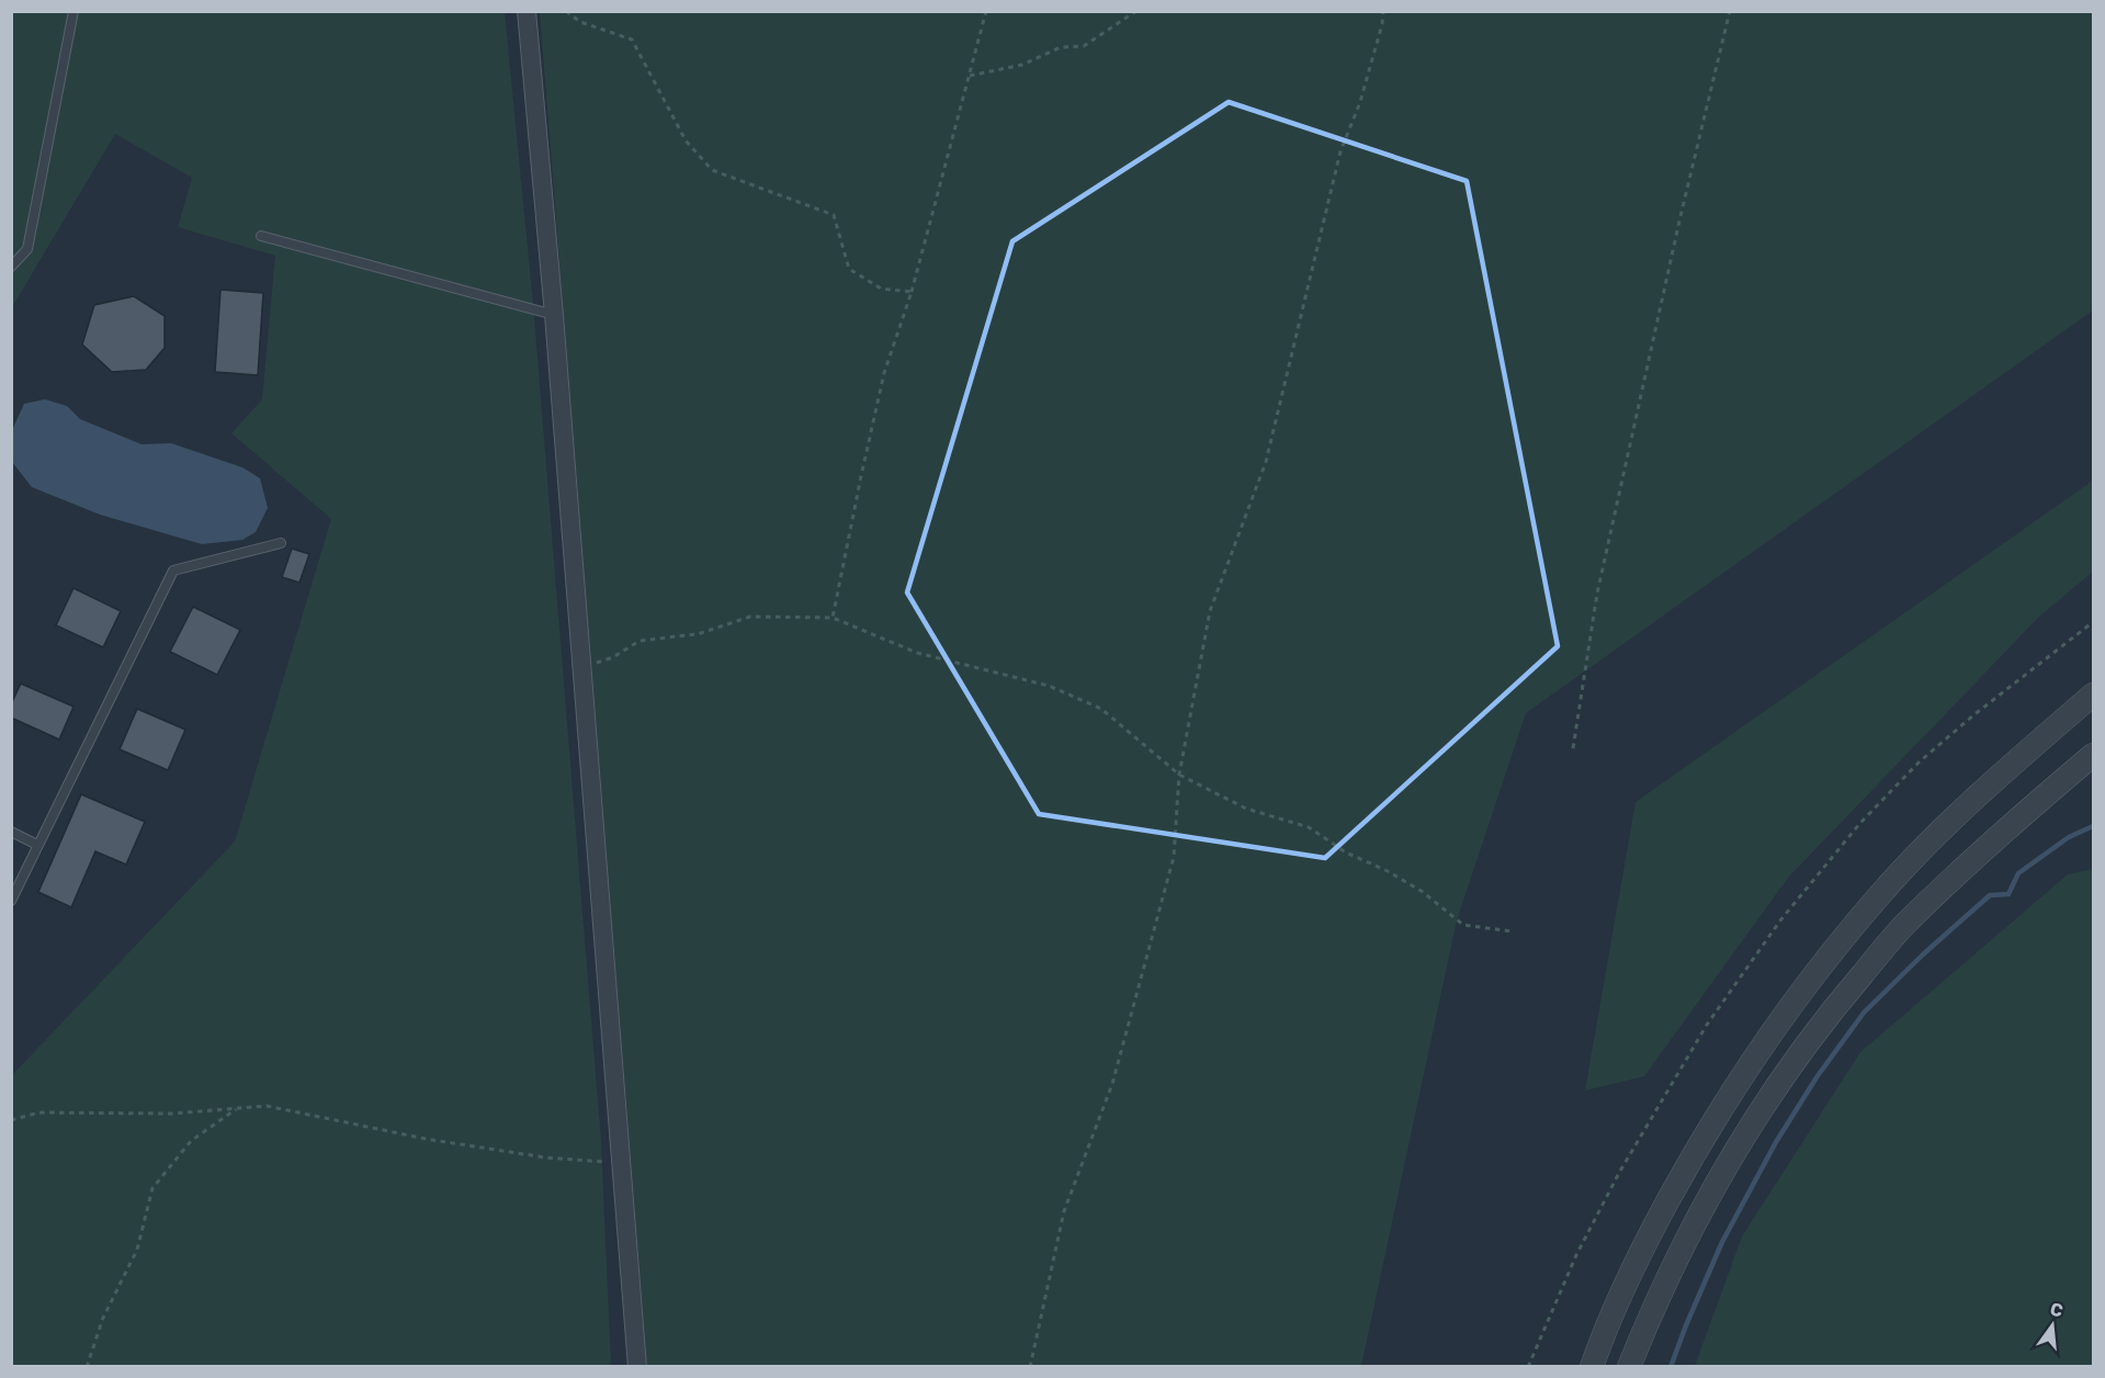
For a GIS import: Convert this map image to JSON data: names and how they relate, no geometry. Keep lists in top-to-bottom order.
{
  "north": "top"
}
